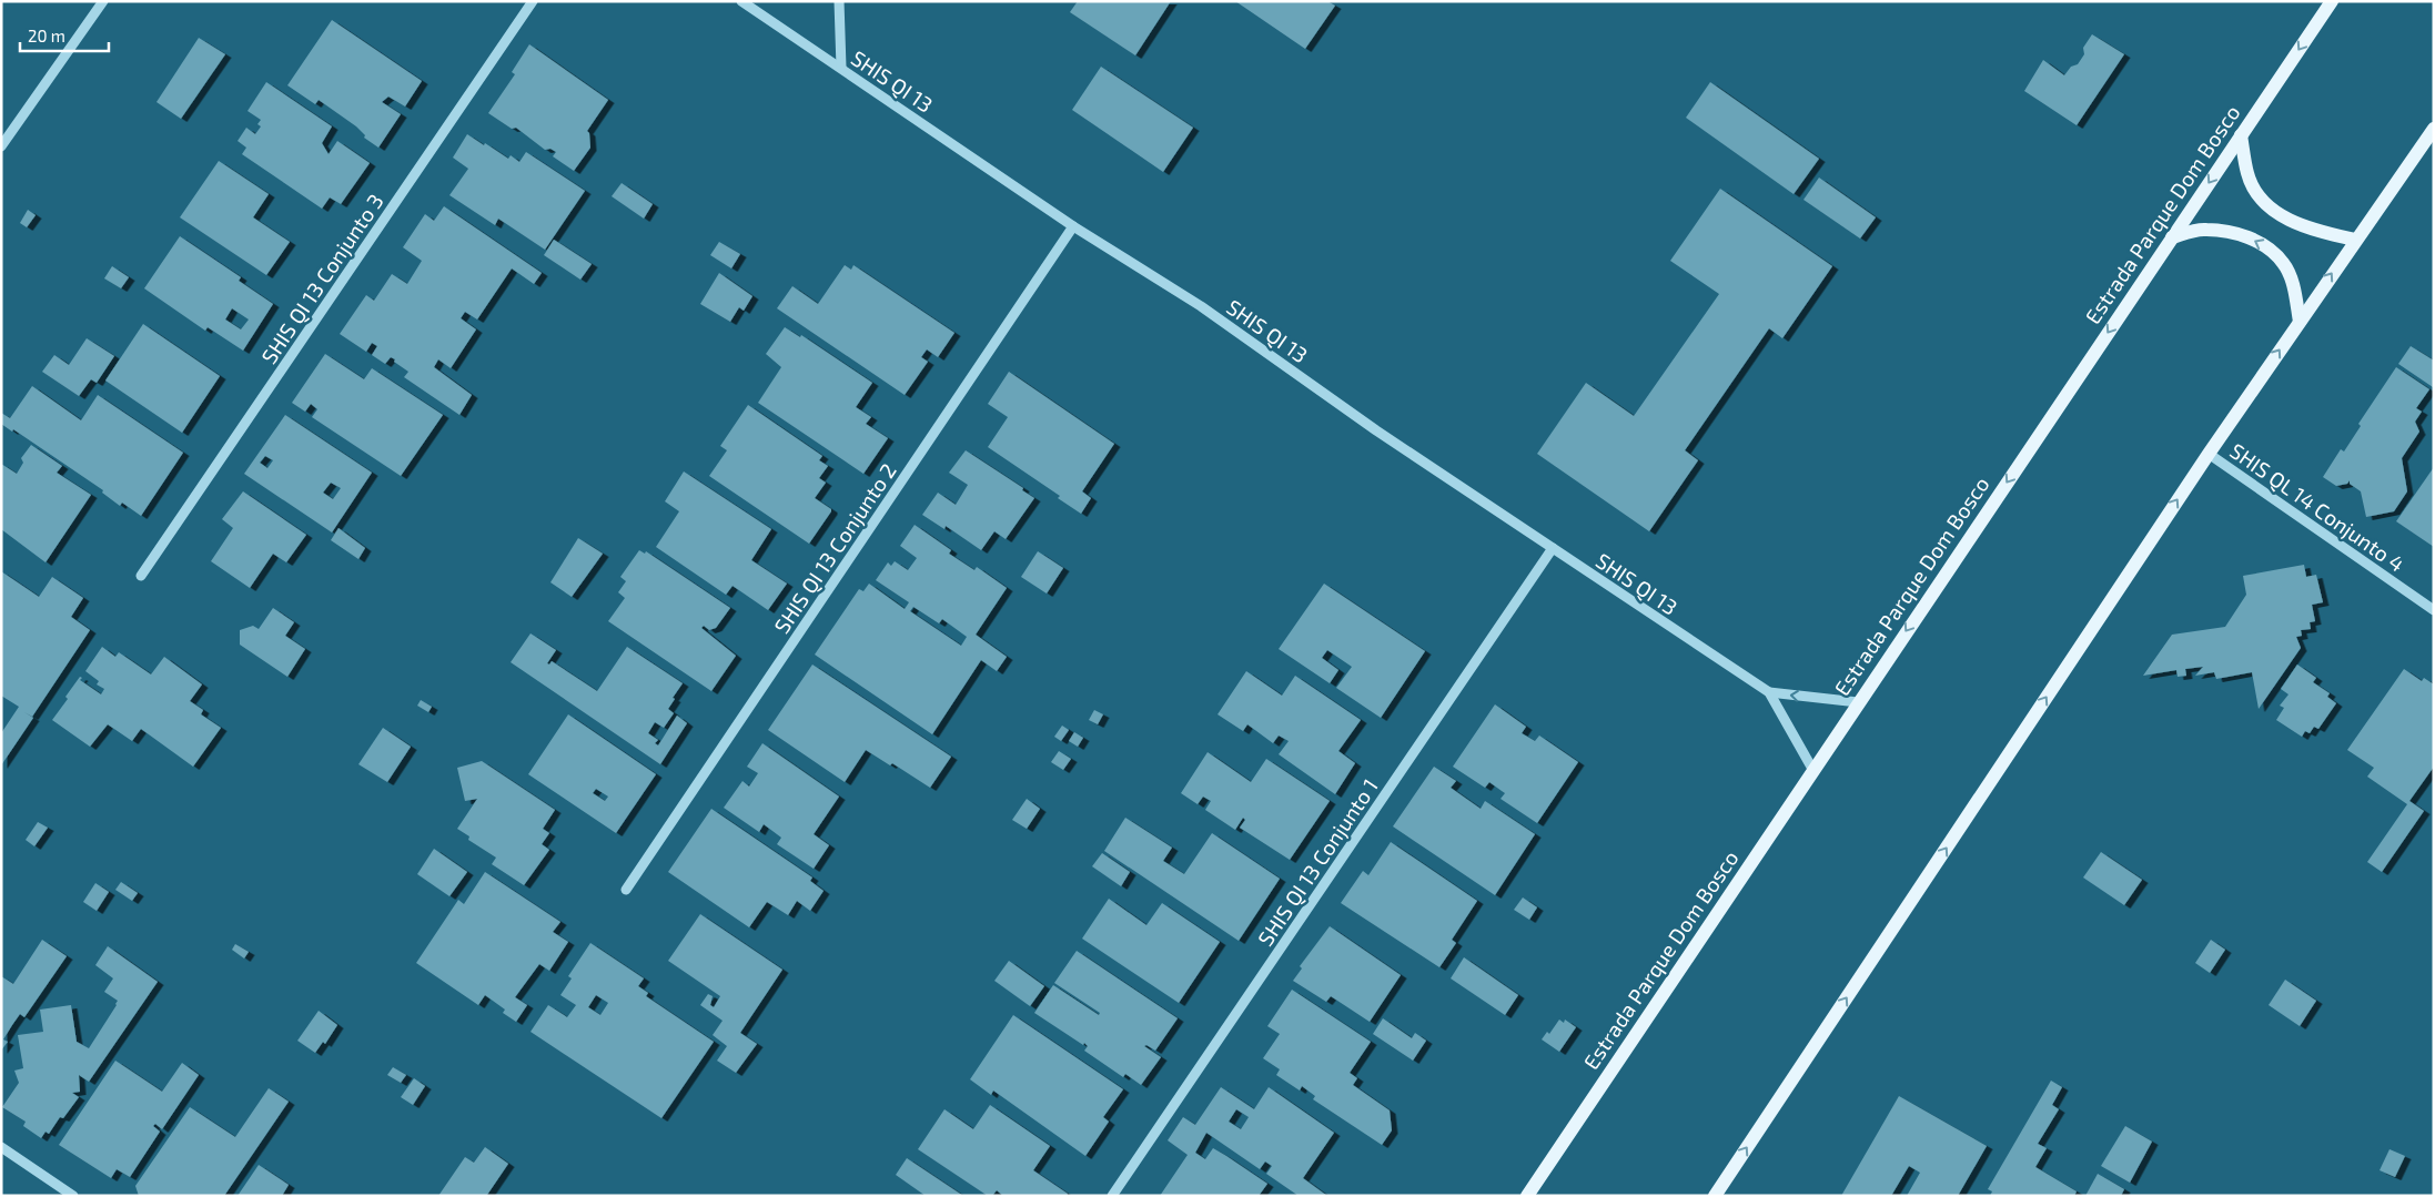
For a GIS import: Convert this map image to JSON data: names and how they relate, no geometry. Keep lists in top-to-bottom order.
{
  "streets": {
    "main road": ["Estrada Parque Dom Bosco"],
    "street": [
      "SHIS QI 13",
      "SHIS QI 13 Conjunto 3",
      "SHIS QL 14 Conjunto 4",
      "SHIS QI 13 Conjunto 2",
      "SHIS QI 13 Conjunto 1"
    ]
  },
  "crossings": [
    ["SHIS QI 13", "Estrada Parque Dom Bosco"],
    ["SHIS QI 13", "SHIS QI 13 Conjunto 2"],
    ["SHIS QI 13", "SHIS QI 13 Conjunto 1"]
  ],
  "one_way": ["Estrada Parque Dom Bosco"],
  "scale_bar": "20 m"
}
